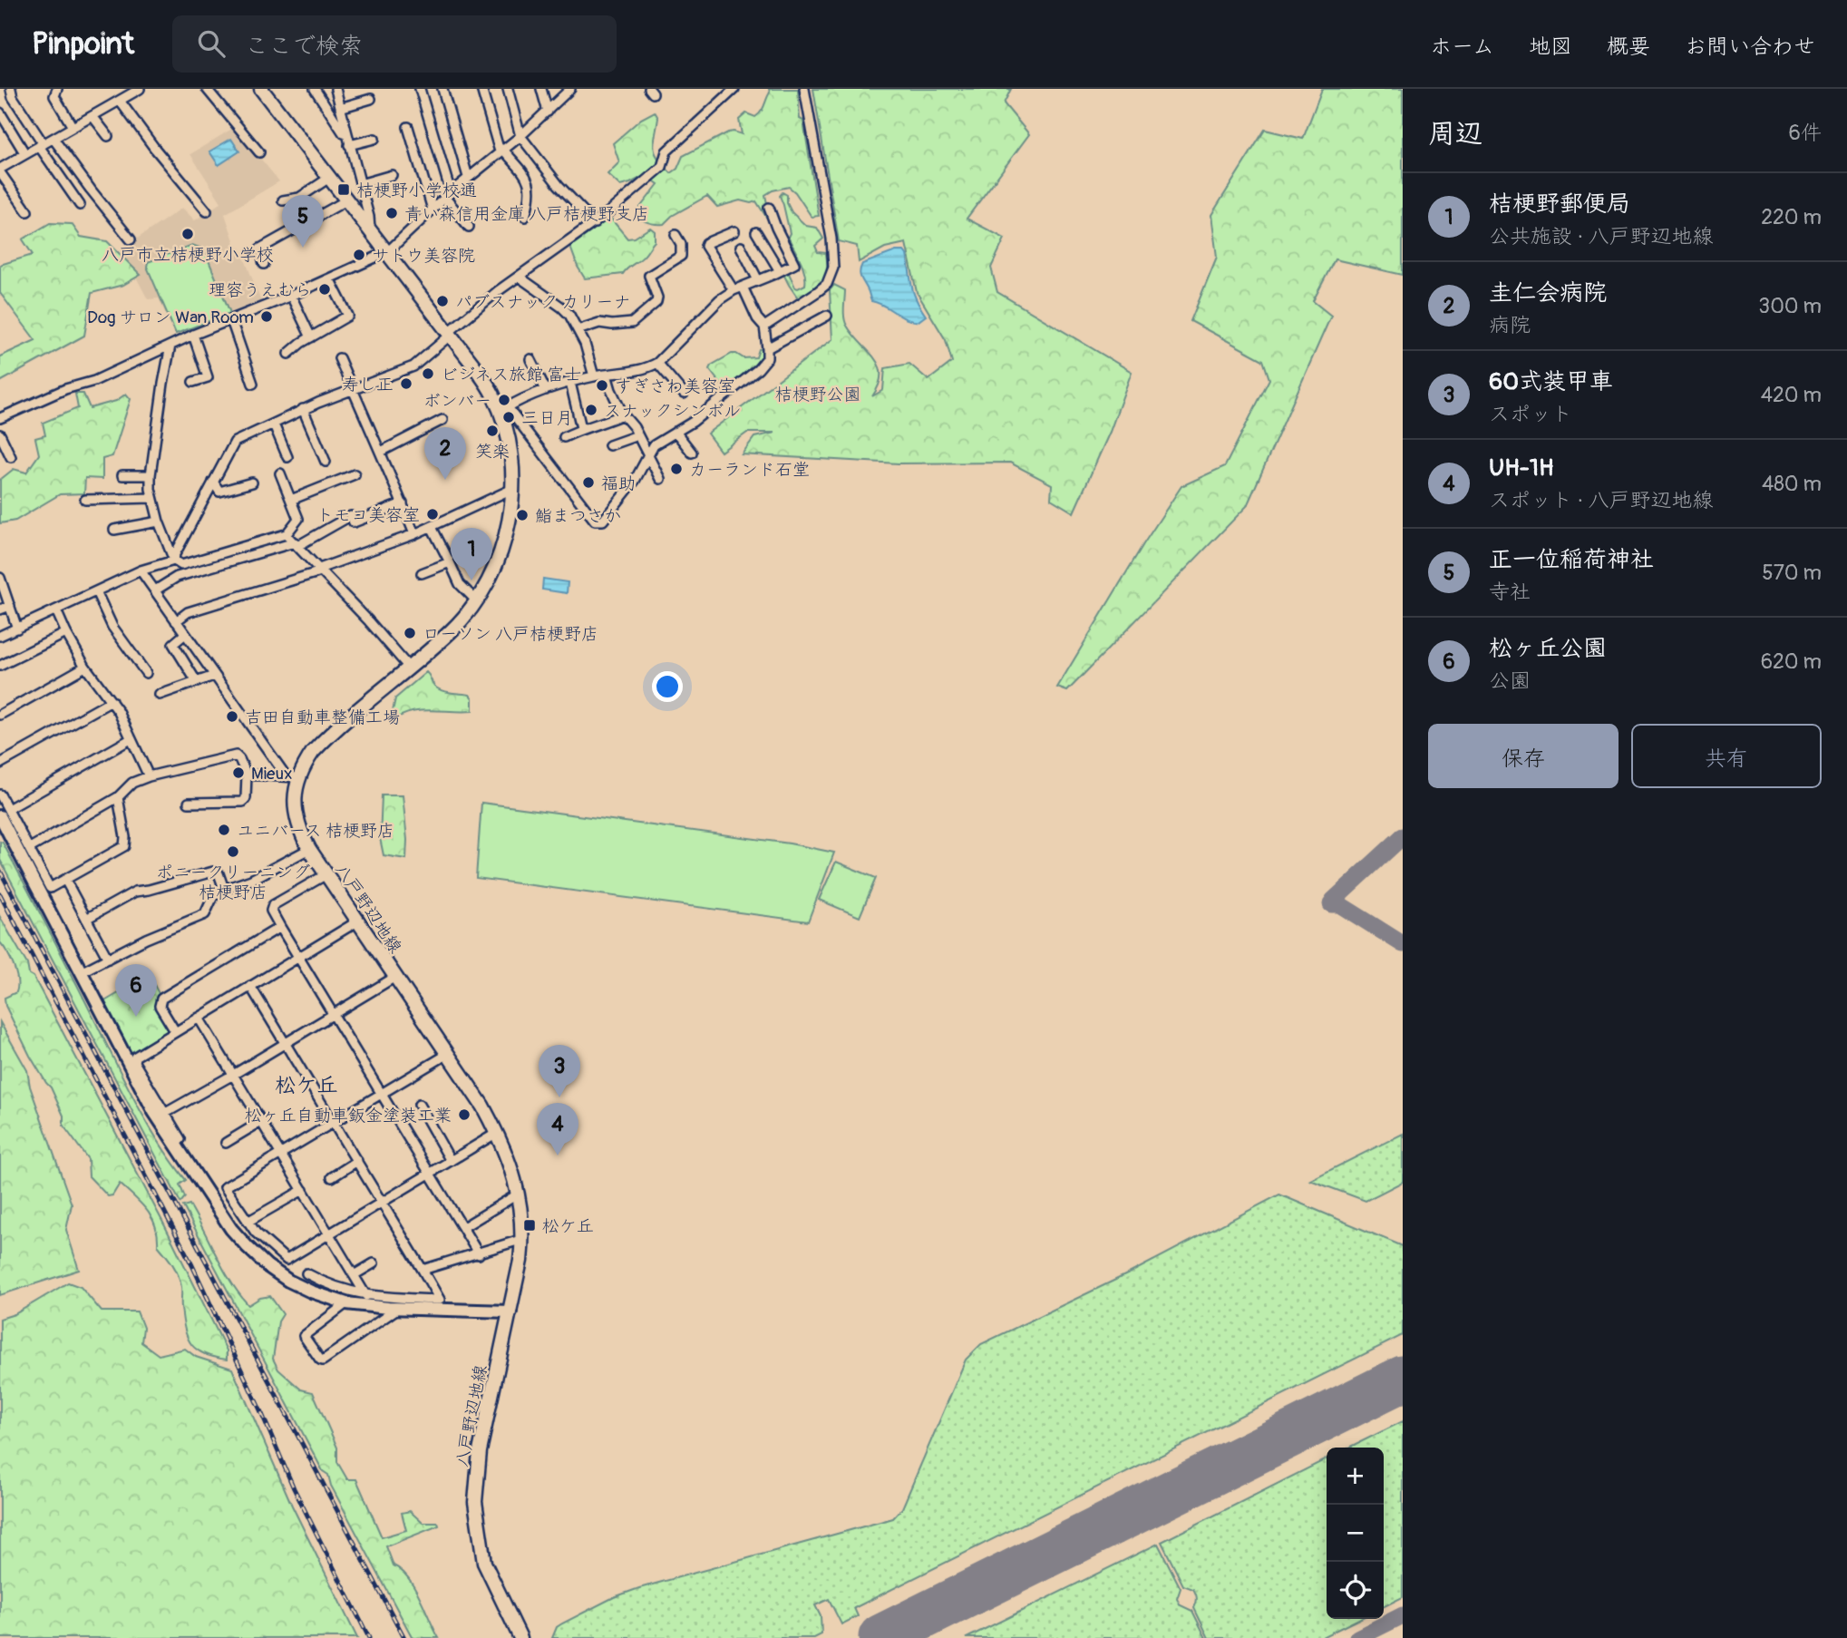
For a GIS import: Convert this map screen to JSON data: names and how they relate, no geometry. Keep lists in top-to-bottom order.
{
  "streets": {
    "main road": ["八戸野辺地線"]
  },
  "districts": ["松ケ丘"],
  "parks": ["桔梗野公園"],
  "places": {
    "transit": ["桔梗野小学校通", "松ケ丘"],
    "other": [
      "青い森信用金庫 八戸桔梗野支店",
      "八戸市立桔梗野小学校",
      "サトウ美容院",
      "理容うえむら",
      "パブスナック カリーナ",
      "Dog サロン Wan Room",
      "ビジネス旅館 富士",
      "寿し正",
      "すぎさわ美容室",
      "ボンバー",
      "スナックシンボル",
      "三日月",
      "笑楽",
      "カーランド石堂",
      "福助",
      "トモコ美容室",
      "鮨まつさか",
      "ローソン 八戸桔梗野店",
      "吉田自動車整備工場",
      "Mieux",
      "ユニバース 桔梗野店",
      "ポニークリーニング 桔梗野店",
      "松ヶ丘自動車鈑金塗装工業"
    ]
  },
  "page": {
    "header": "Pinpoint",
    "search": "ここで検索",
    "nav": [
      "ホーム",
      "地図",
      "概要",
      "お問い合わせ"
    ],
    "heading": ["周辺", "6件"],
    "list": [
      {
        "mark": "1",
        "name": "桔梗野郵便局",
        "note": "公共施設 · 八戸野辺地線",
        "value": "220 m"
      },
      {
        "mark": "2",
        "name": "圭仁会病院",
        "note": "病院",
        "value": "300 m"
      },
      {
        "mark": "3",
        "name": "60式装甲車",
        "note": "スポット",
        "value": "420 m"
      },
      {
        "mark": "4",
        "name": "UH-1H",
        "note": "スポット · 八戸野辺地線",
        "value": "480 m"
      },
      {
        "mark": "5",
        "name": "正一位稲荷神社",
        "note": "寺社",
        "value": "570 m"
      },
      {
        "mark": "6",
        "name": "松ヶ丘公園",
        "note": "公園",
        "value": "620 m"
      }
    ],
    "pins": [
      "5",
      "2",
      "1",
      "6",
      "3",
      "4"
    ],
    "buttons": ["保存", "共有"],
    "map_buttons": ["+", "−"]
  }
}
